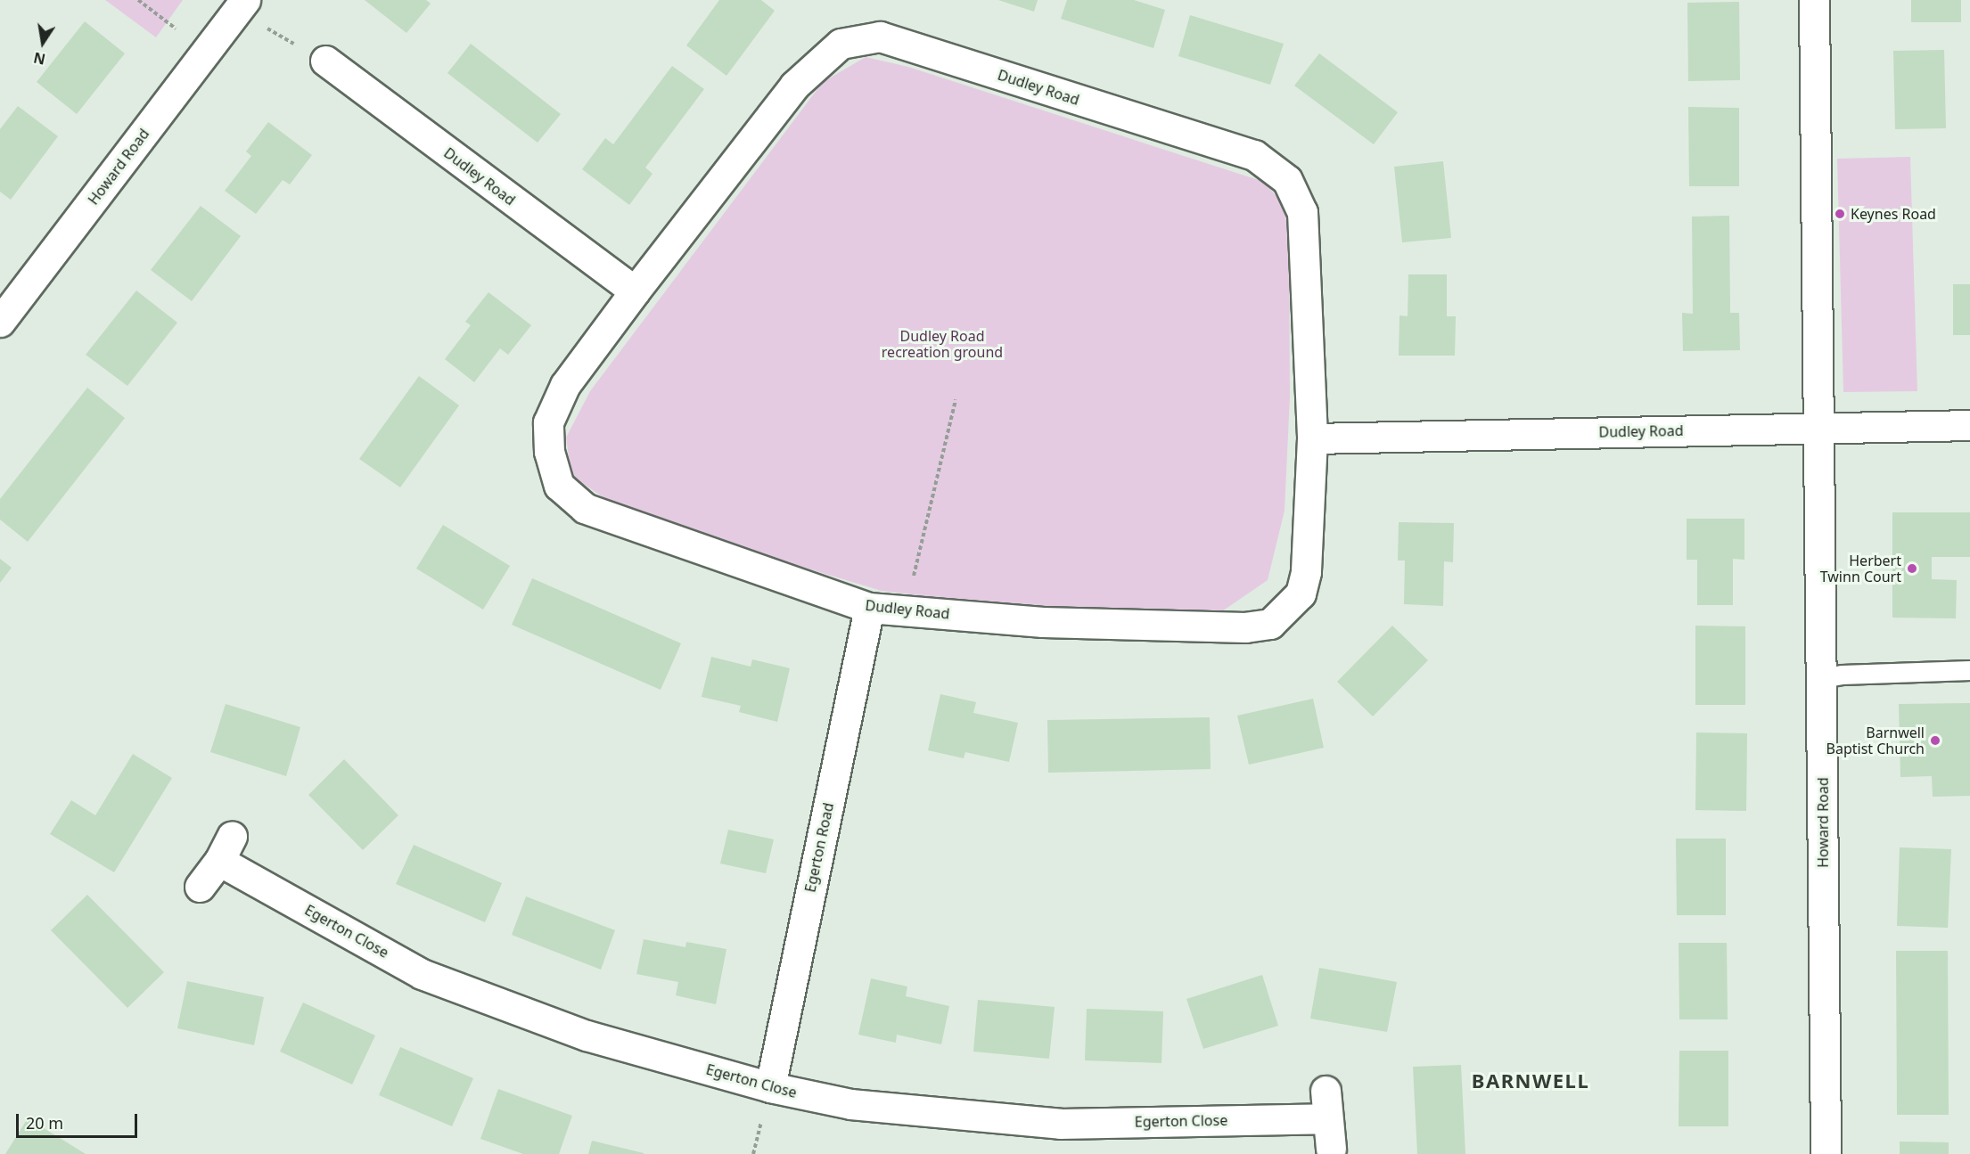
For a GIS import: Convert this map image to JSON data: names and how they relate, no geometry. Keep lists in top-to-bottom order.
{
  "streets": {
    "street": [
      "Dudley Road",
      "Howard Road",
      "Egerton Road",
      "Egerton Close"
    ]
  },
  "crossings": [
    ["Dudley Road", "Howard Road"],
    ["Dudley Road", "Egerton Road"],
    ["Egerton Road", "Egerton Close"]
  ],
  "districts": ["BARNWELL"],
  "parks": ["Dudley Road recreation ground"],
  "places": ["Keynes Road", "Herbert Twinn Court", "Barnwell Baptist Church"],
  "scale_bar": "20 m",
  "north": "bottom"
}
